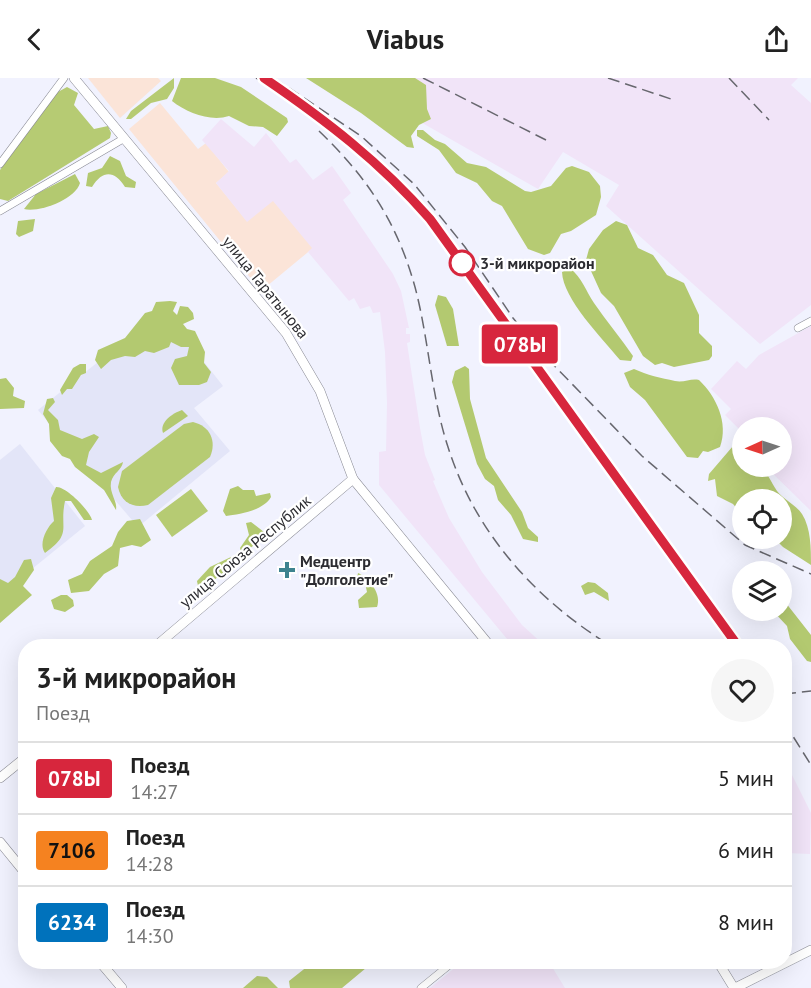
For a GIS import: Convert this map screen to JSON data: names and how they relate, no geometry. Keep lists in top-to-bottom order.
{
  "streets": {
    "street": ["улица Таратынова", "улица Союза Республик"]
  },
  "crossings": [
    ["улица Таратынова", "улица Союза Республик"]
  ],
  "places": {
    "other": ["3-й микрорайон"],
    "health": ["Медцентр \"Долголетие\""]
  },
  "north": "left",
  "page": {
    "header": "Viabus",
    "on_map": "078Ы",
    "heading": ["3-й микрорайон", "Поезд"],
    "list": [
      {
        "mark": "078Ы",
        "name": "Поезд",
        "note": "14:27",
        "value": "5 мин"
      },
      {
        "mark": "7106",
        "name": "Поезд",
        "note": "14:28",
        "value": "6 мин"
      },
      {
        "mark": "6234",
        "name": "Поезд",
        "note": "14:30",
        "value": "8 мин"
      }
    ]
  }
}
